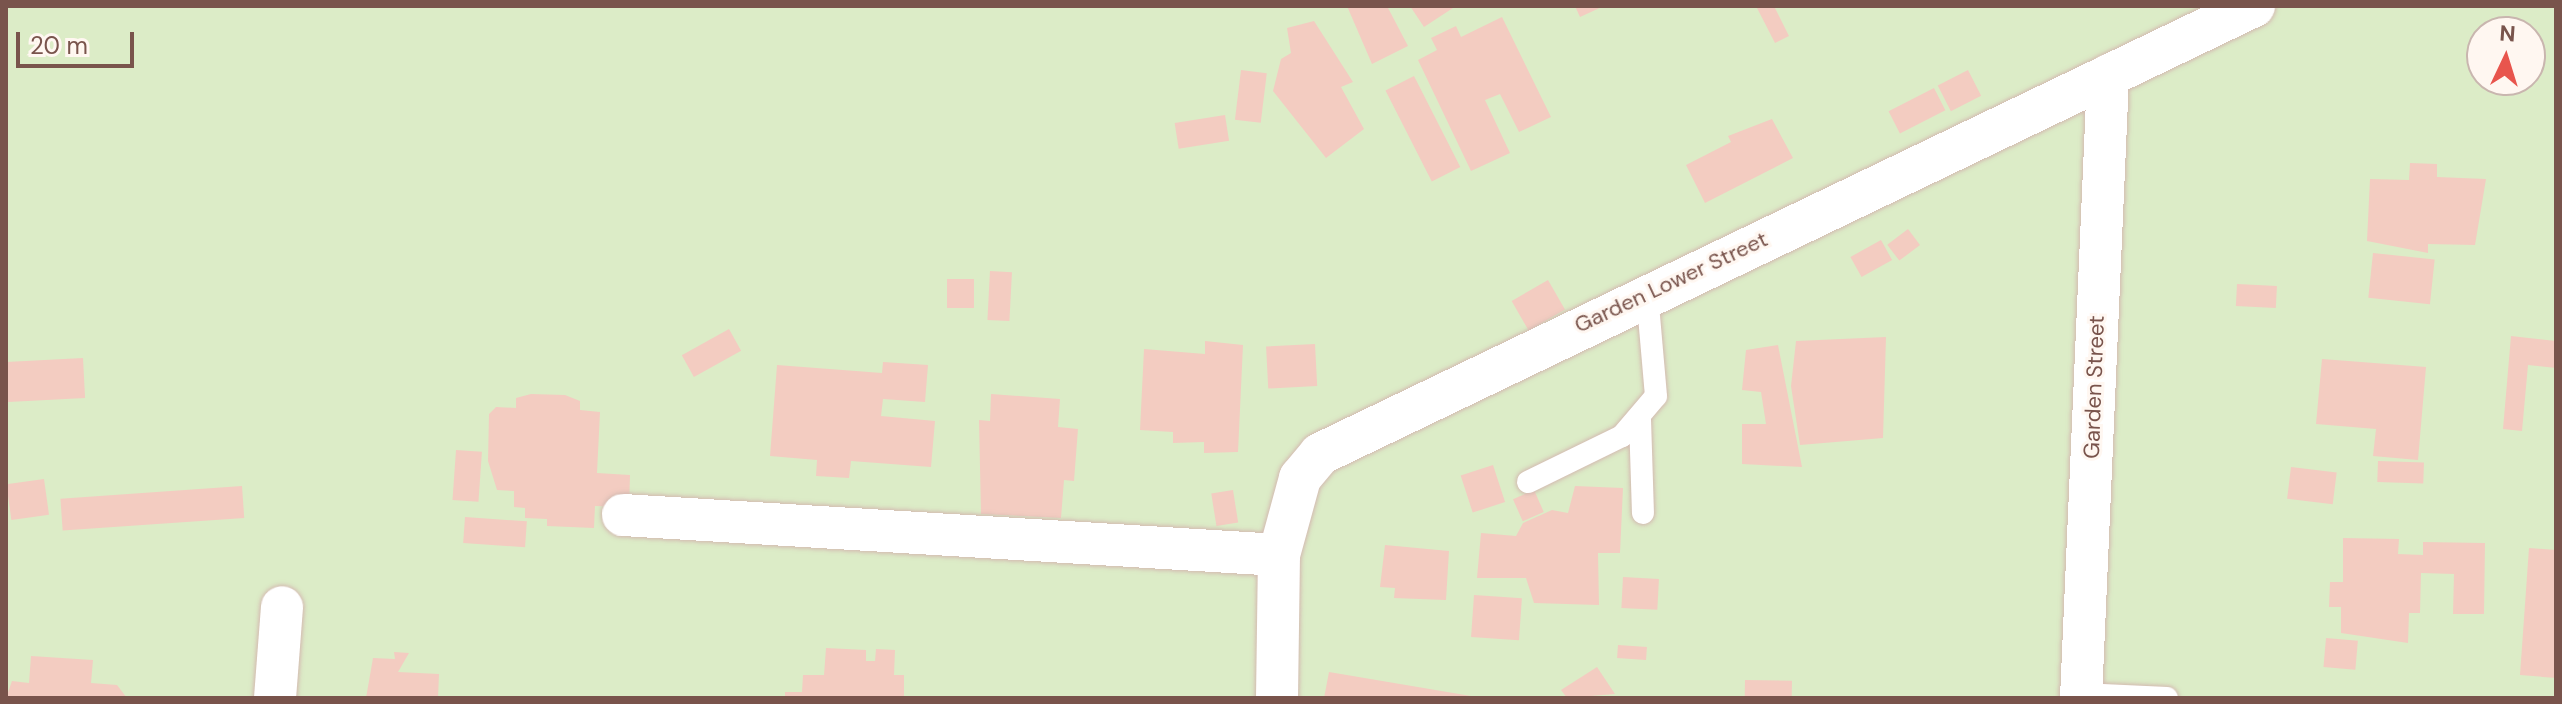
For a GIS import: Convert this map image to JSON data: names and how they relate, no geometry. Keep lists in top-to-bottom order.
{
  "streets": {
    "street": ["Garden Lower Street", "Garden Street"]
  },
  "crossings": [
    ["Garden Lower Street", "Garden Street"]
  ],
  "scale_bar": "20 m",
  "north": "top"
}
